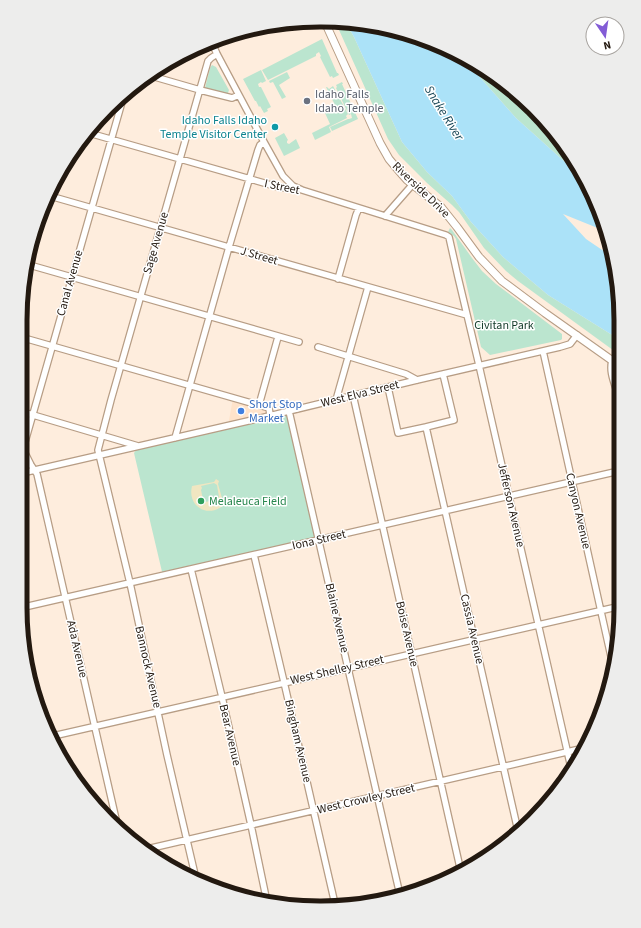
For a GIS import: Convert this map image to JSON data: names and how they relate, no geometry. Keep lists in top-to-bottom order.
{
  "streets": {
    "main road": ["Riverside Drive"],
    "street": [
      "I Street",
      "Sage Avenue",
      "J Street",
      "Canal Avenue",
      "West Elva Street",
      "Jefferson Avenue",
      "Canyon Avenue",
      "Iona Street",
      "Blaine Avenue",
      "Cassia Avenue",
      "Boise Avenue",
      "Ada Avenue",
      "Bannock Avenue",
      "West Shelley Street",
      "Bear Avenue",
      "Bingham Avenue",
      "West Crowley Street"
    ]
  },
  "crossings": [
    ["I Street", "Sage Avenue"],
    ["I Street", "Canal Avenue"],
    ["I Street", "Jefferson Avenue"],
    ["Riverside Drive", "West Elva Street"],
    ["Sage Avenue", "J Street"],
    ["Sage Avenue", "West Elva Street"],
    ["Sage Avenue", "Bannock Avenue"],
    ["J Street", "Canal Avenue"],
    ["J Street", "Jefferson Avenue"],
    ["Canal Avenue", "West Elva Street"],
    ["Canal Avenue", "Ada Avenue"],
    ["West Elva Street", "Jefferson Avenue"],
    ["West Elva Street", "Canyon Avenue"],
    ["West Elva Street", "Blaine Avenue"],
    ["West Elva Street", "Boise Avenue"],
    ["West Elva Street", "Ada Avenue"],
    ["West Elva Street", "Bannock Avenue"],
    ["Jefferson Avenue", "Iona Street"],
    ["Jefferson Avenue", "West Shelley Street"],
    ["Jefferson Avenue", "West Crowley Street"],
    ["Canyon Avenue", "Iona Street"],
    ["Canyon Avenue", "West Shelley Street"],
    ["Iona Street", "Blaine Avenue"],
    ["Iona Street", "Cassia Avenue"],
    ["Iona Street", "Boise Avenue"],
    ["Iona Street", "Ada Avenue"],
    ["Iona Street", "Bannock Avenue"],
    ["Iona Street", "Bear Avenue"],
    ["Iona Street", "Bingham Avenue"],
    ["Blaine Avenue", "West Shelley Street"],
    ["Blaine Avenue", "West Crowley Street"],
    ["Cassia Avenue", "West Shelley Street"],
    ["Cassia Avenue", "West Crowley Street"],
    ["Boise Avenue", "West Shelley Street"],
    ["Boise Avenue", "West Crowley Street"],
    ["Ada Avenue", "West Shelley Street"],
    ["Bannock Avenue", "West Shelley Street"],
    ["Bannock Avenue", "West Crowley Street"],
    ["West Shelley Street", "Bear Avenue"],
    ["West Shelley Street", "Bingham Avenue"],
    ["Bear Avenue", "West Crowley Street"],
    ["Bingham Avenue", "West Crowley Street"]
  ],
  "water": ["Snake River"],
  "parks": ["Civitan Park"],
  "places": [
    "Idaho Falls Idaho Temple",
    "Idaho Falls Idaho Temple Visitor Center",
    "Short Stop Market",
    "Melaleuca Field"
  ],
  "north": "bottom"
}
